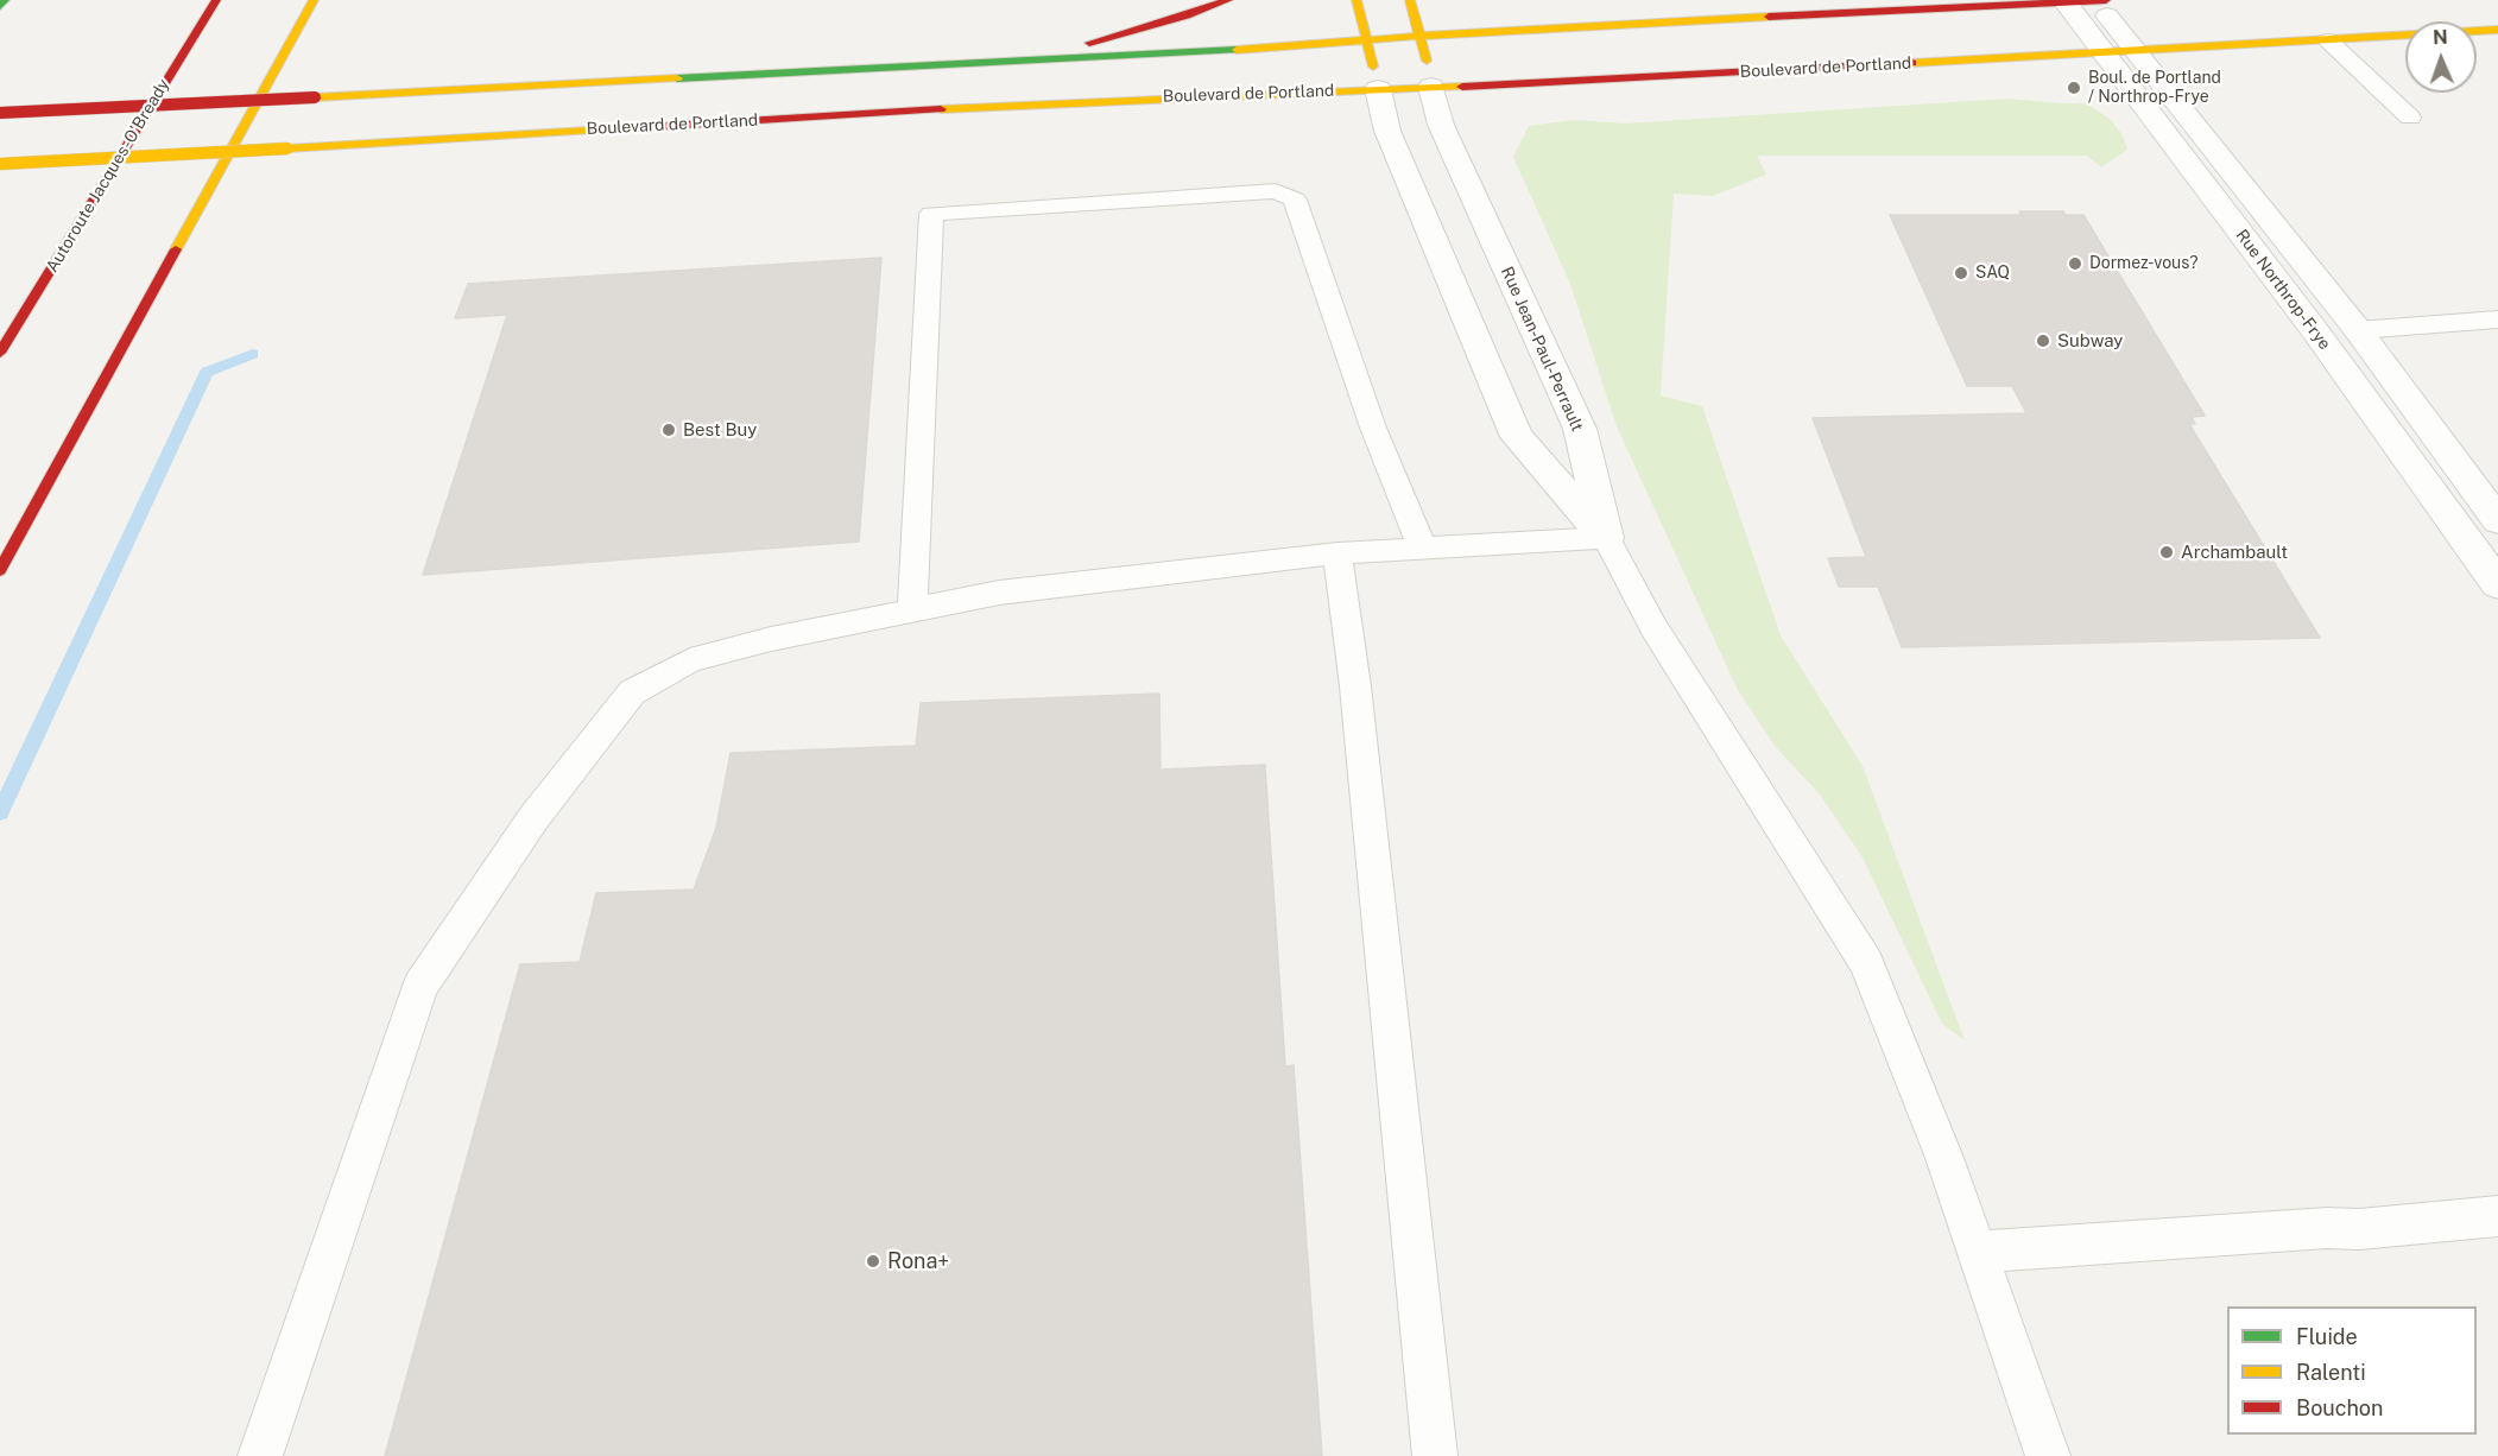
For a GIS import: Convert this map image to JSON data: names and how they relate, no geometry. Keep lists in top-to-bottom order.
{
  "streets": {
    "main road": ["Boulevard de Portland", "Autoroute Jacques-O'Bready", "Rue Jean-Paul-Perrault"],
    "street": ["Rue Northrop-Frye"]
  },
  "crossings": [
    ["Boulevard de Portland", "Rue Northrop-Frye"],
    ["Boulevard de Portland", "Rue Jean-Paul-Perrault"]
  ],
  "places": [
    "Boul. de Portland / Northrop-Frye",
    "Dormez-vous?",
    "SAQ",
    "Subway",
    "Best Buy",
    "Archambault",
    "Rona+"
  ],
  "legend": ["Fluide", "Ralenti", "Bouchon"],
  "north": "top"
}
